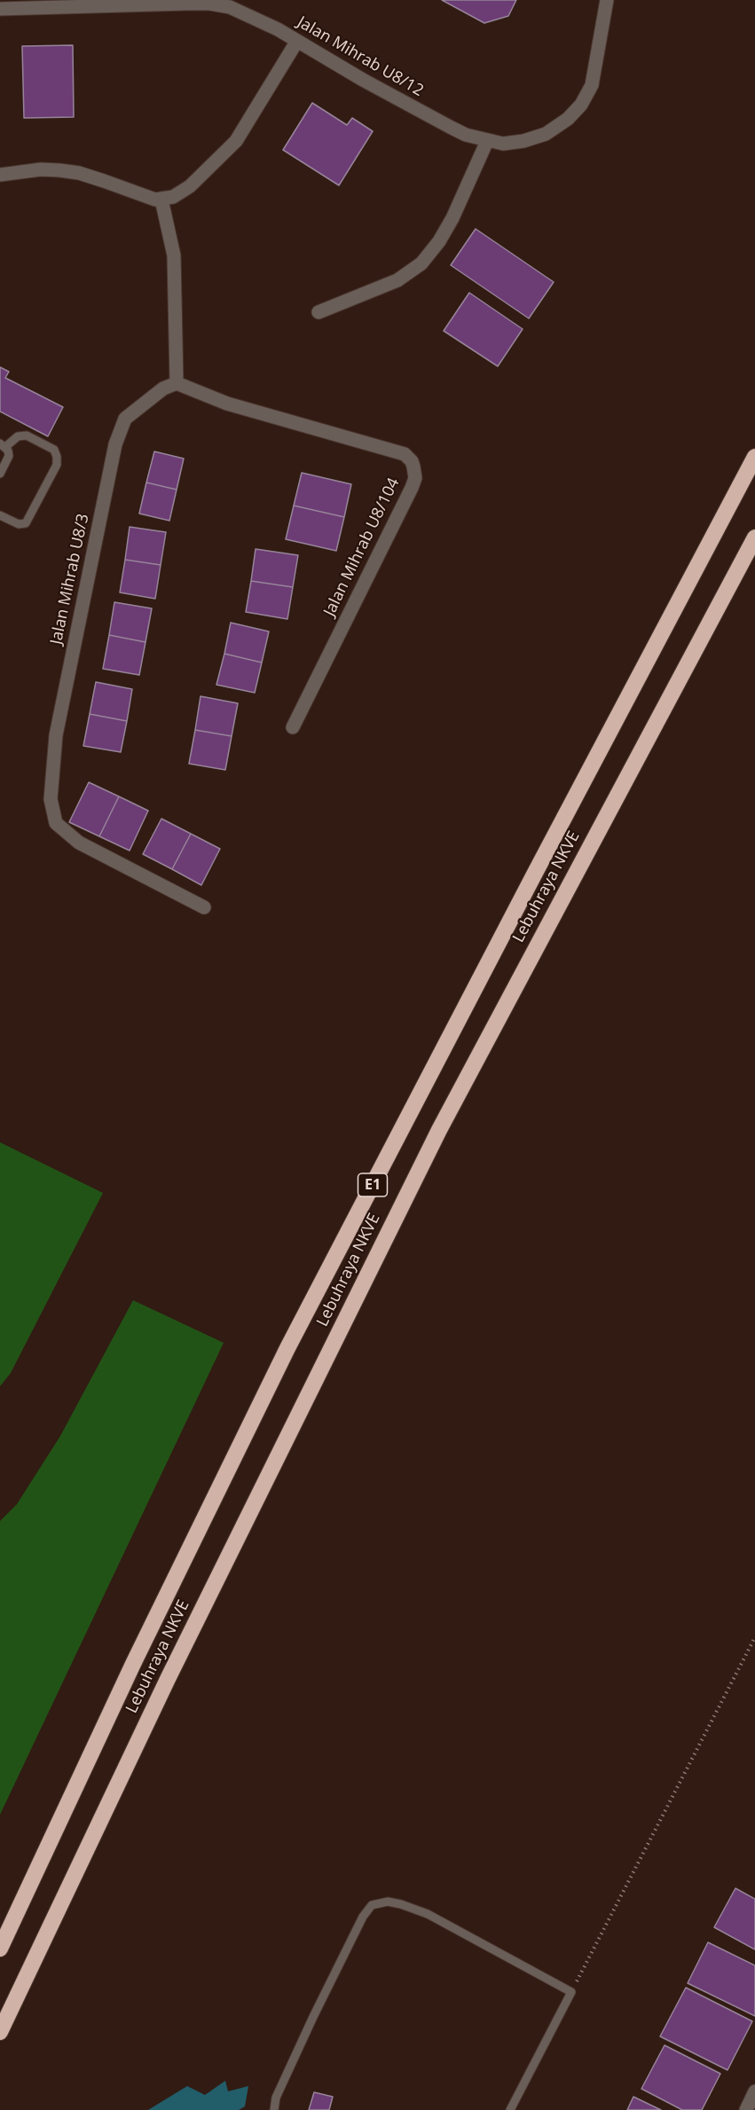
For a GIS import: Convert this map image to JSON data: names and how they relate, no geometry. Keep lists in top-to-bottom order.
{
  "streets": {
    "highway": ["Lebuhraya NKVE", "E1"],
    "street": ["Jalan Mihrab U8/12", "Jalan Mihrab U8/104", "Jalan Mihrab U8/3"]
  },
  "crossings": [
    ["Jalan Mihrab U8/104", "Jalan Mihrab U8/3"]
  ]
}
